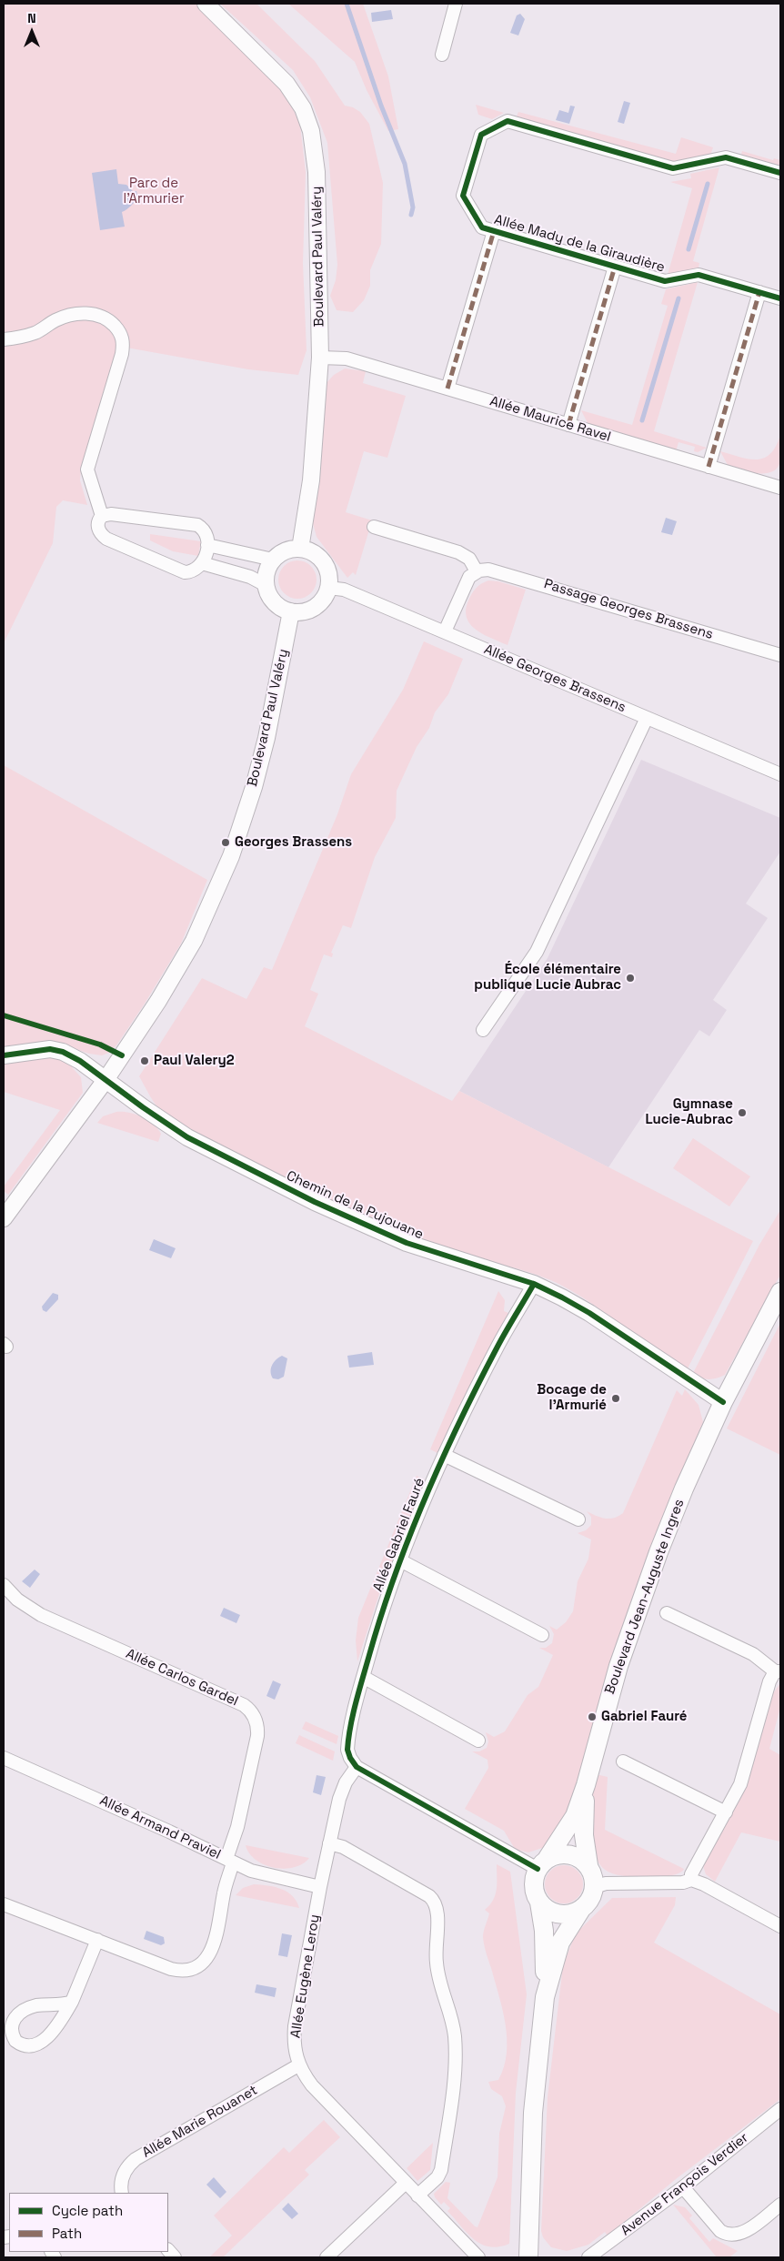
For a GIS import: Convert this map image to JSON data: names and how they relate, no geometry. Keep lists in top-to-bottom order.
{
  "streets": {
    "main road": ["Boulevard Jean-Auguste Ingres"],
    "street": [
      "Allée Mady de la Giraudière",
      "Boulevard Paul Valéry",
      "Allée Maurice Ravel",
      "Passage Georges Brassens",
      "Allée Georges Brassens",
      "Chemin de la Pujouane",
      "Allée Gabriel Fauré",
      "Allée Carlos Gardel",
      "Allée Armand Praviel",
      "Allée Eugène Leroy",
      "Allée Marie Rouanet",
      "Avenue François Verdier"
    ]
  },
  "crossings": [
    ["Allée Mady de la Giraudière", "Allée Maurice Ravel"],
    ["Boulevard Paul Valéry", "Allée Maurice Ravel"],
    ["Boulevard Paul Valéry", "Allée Georges Brassens"],
    ["Boulevard Paul Valéry", "Chemin de la Pujouane"],
    ["Chemin de la Pujouane", "Allée Gabriel Fauré"],
    ["Chemin de la Pujouane", "Boulevard Jean-Auguste Ingres"],
    ["Allée Gabriel Fauré", "Allée Eugène Leroy"],
    ["Allée Carlos Gardel", "Allée Armand Praviel"],
    ["Allée Armand Praviel", "Allée Eugène Leroy"],
    ["Allée Eugène Leroy", "Allée Marie Rouanet"]
  ],
  "parks": ["Parc de l'Armurier"],
  "places": [
    "Georges Brassens",
    "École élémentaire publique Lucie Aubrac",
    "Paul Valery2",
    "Gymnase Lucie-Aubrac",
    "Bocage de l'Armurié",
    "Gabriel Fauré"
  ],
  "legend": ["Cycle path", "Path"],
  "north": "top"
}
